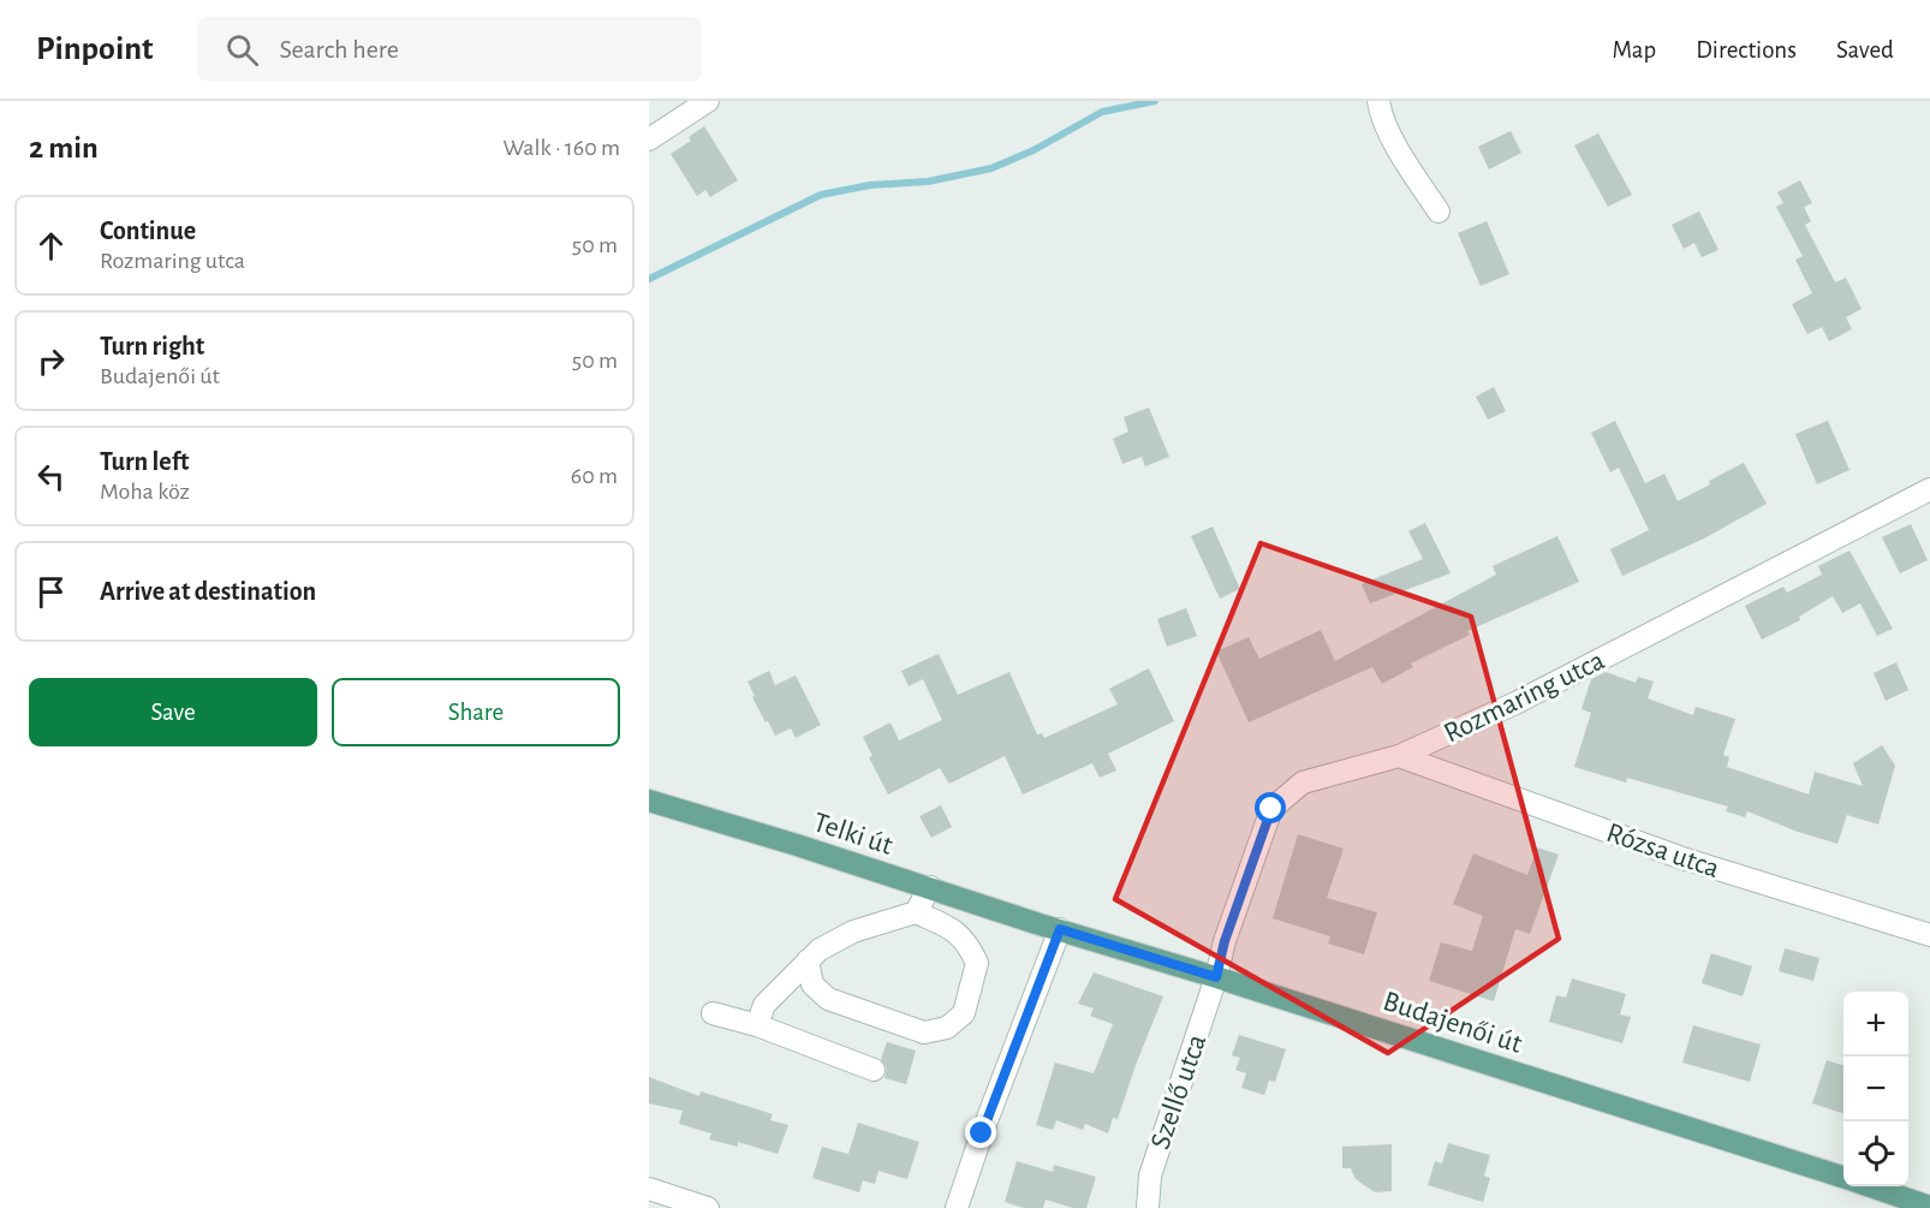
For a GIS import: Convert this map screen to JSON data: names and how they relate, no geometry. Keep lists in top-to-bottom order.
{
  "streets": {
    "main road": ["Telki út", "Budajenői út"],
    "street": ["Rozmaring utca", "Rózsa utca", "Szellő utca"]
  },
  "crossings": [
    ["Rozmaring utca", "Rózsa utca"],
    ["Rozmaring utca", "Budajenői út"],
    ["Rozmaring utca", "Szellő utca"],
    ["Telki út", "Budajenői út"],
    ["Budajenői út", "Szellő utca"]
  ],
  "page": {
    "header": "Pinpoint",
    "search": "Search here",
    "nav": ["Map", "Directions", "Saved"],
    "heading": ["2 min", "Walk · 160 m"],
    "list": [
      ["Continue", "Rozmaring utca", "50 m"],
      ["Turn right", "Budajenői út", "50 m"],
      ["Turn left", "Moha köz", "60 m"],
      "Arrive at destination"
    ],
    "buttons": ["Save", "Share"],
    "map_buttons": ["+", "−"]
  }
}
